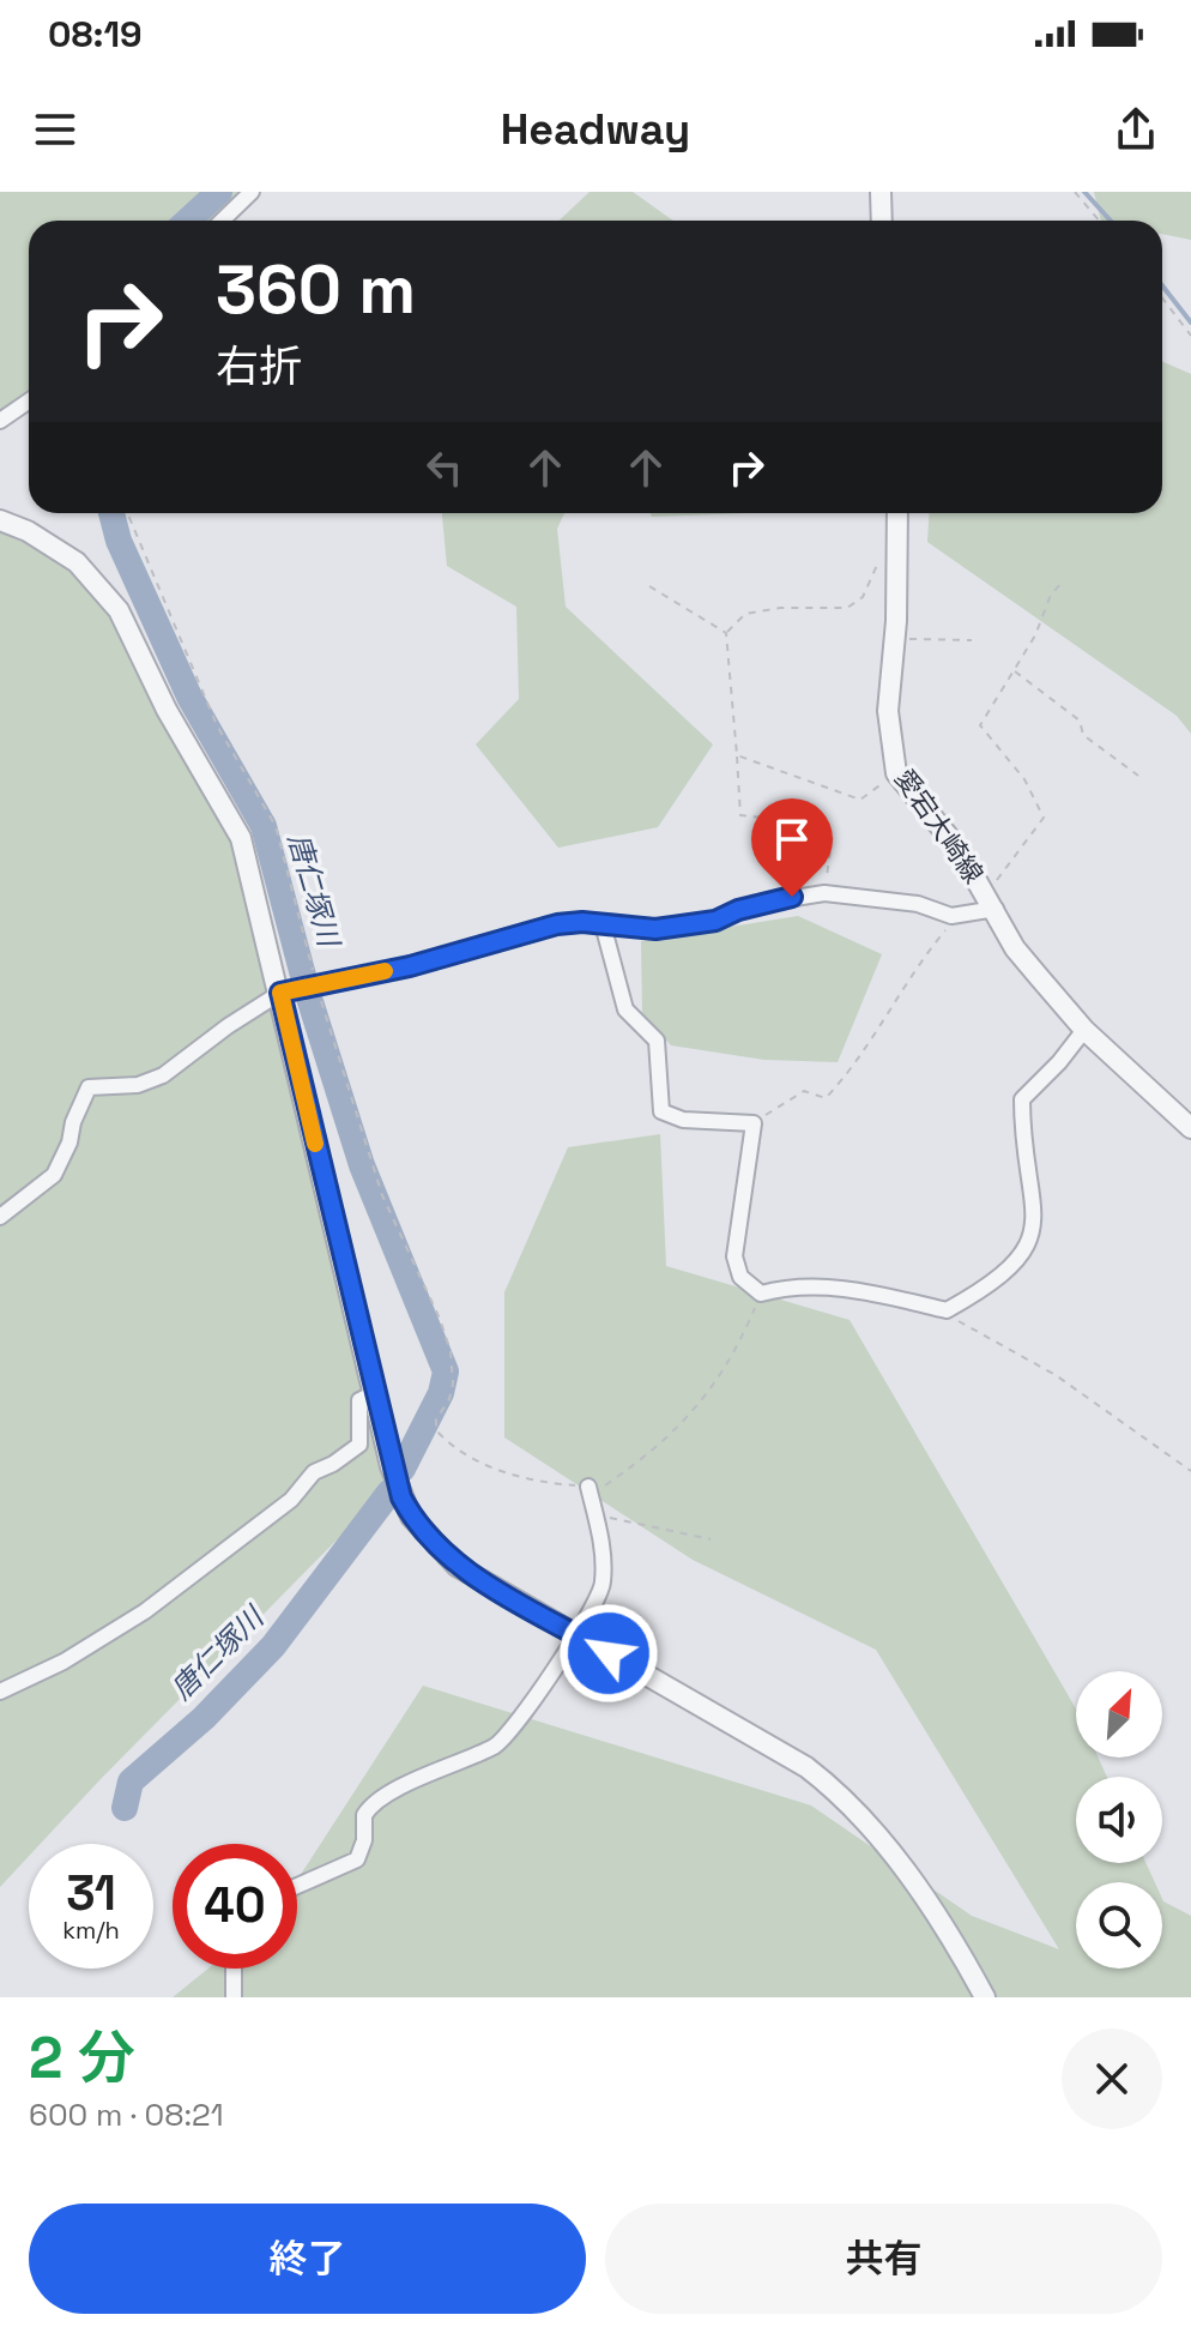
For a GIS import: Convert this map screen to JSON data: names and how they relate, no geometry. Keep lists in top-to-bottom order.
{
  "streets": {
    "street": ["愛宕大崎線"]
  },
  "water": ["唐仁塚川"],
  "north": "top right",
  "page": {
    "status": "08:19",
    "header": "Headway",
    "turn": ["360 m", "右折"],
    "speed": "31 km/h",
    "limit": "40",
    "heading": ["2 分", "600 m · 08:21"],
    "buttons": ["終了", "共有"]
  }
}
